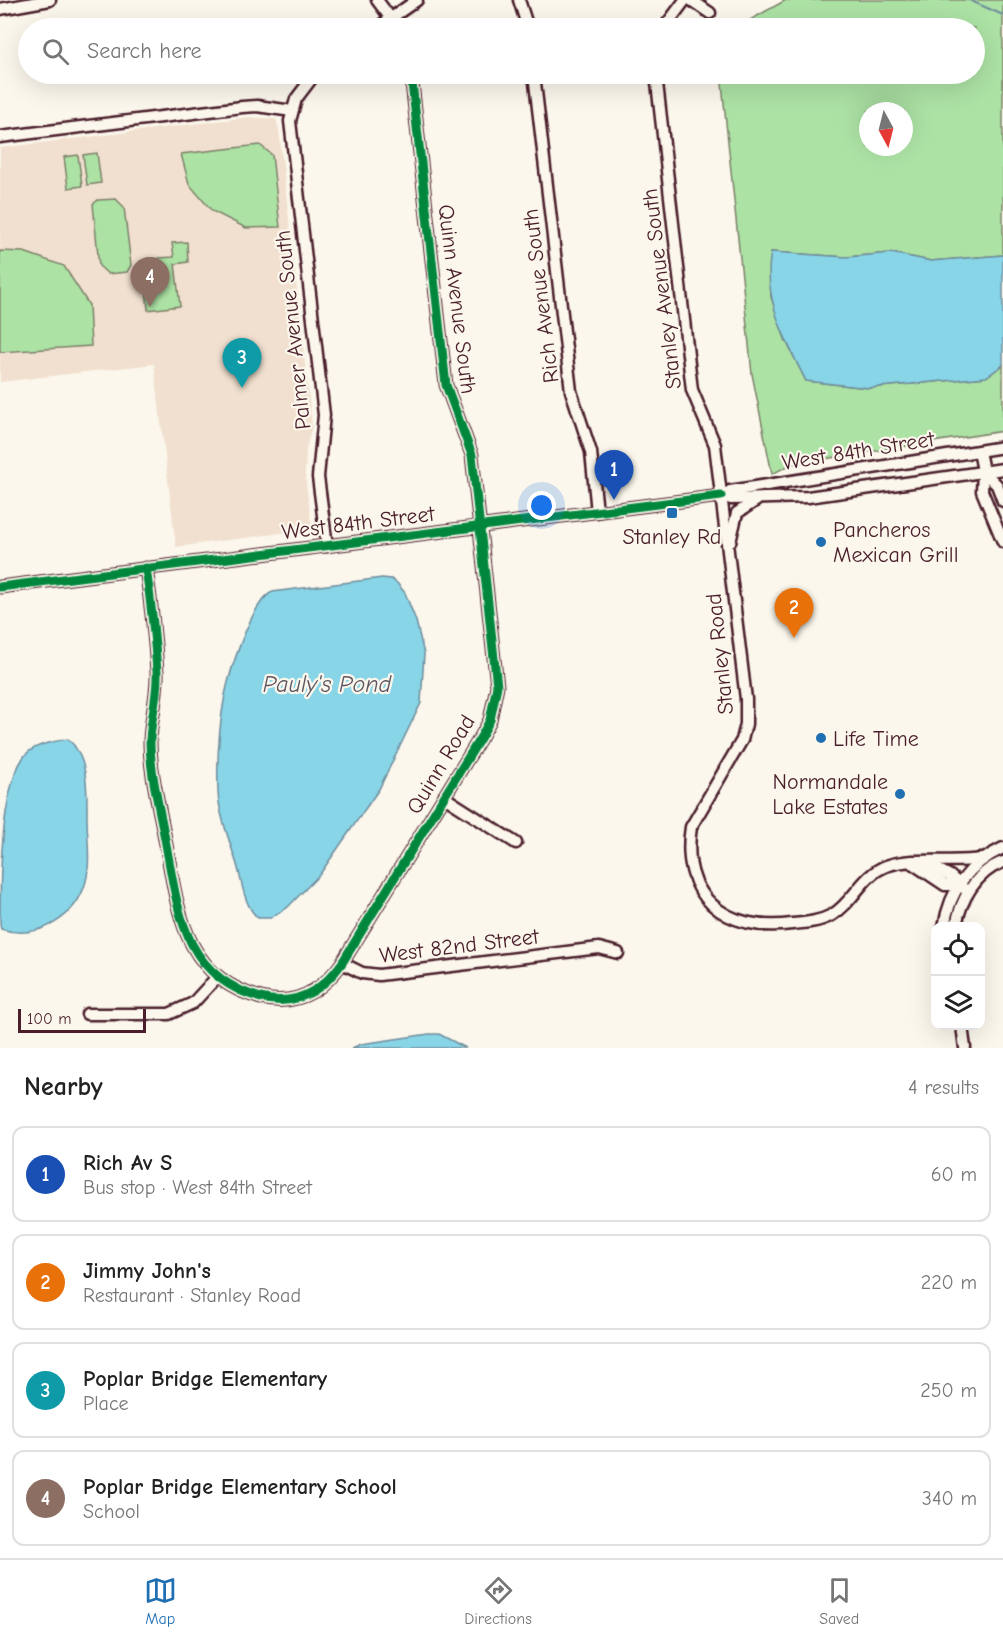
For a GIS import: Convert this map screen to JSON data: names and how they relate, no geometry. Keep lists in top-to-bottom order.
{
  "streets": {
    "street": [
      "Stanley Avenue South",
      "Rich Avenue South",
      "Quinn Avenue South",
      "Palmer Avenue South",
      "West 84th Street",
      "Stanley Road",
      "Quinn Road",
      "West 82nd Street"
    ]
  },
  "crossings": [
    ["Stanley Avenue South", "West 84th Street"],
    ["Stanley Avenue South", "Stanley Road"],
    ["Rich Avenue South", "West 84th Street"],
    ["Quinn Avenue South", "West 84th Street"],
    ["Quinn Avenue South", "Quinn Road"],
    ["Palmer Avenue South", "West 84th Street"],
    ["West 84th Street", "Stanley Road"],
    ["West 84th Street", "Quinn Road"],
    ["Quinn Road", "West 82nd Street"]
  ],
  "water": ["Pauly's Pond"],
  "places": {
    "transit": ["Stanley Rd"],
    "other": ["Pancheros Mexican Grill", "Life Time", "Normandale Lake Estates"]
  },
  "scale_bar": "100 m",
  "north": "bottom",
  "page": {
    "search": "Search here",
    "pins": [
      "4",
      "3",
      "1",
      "2"
    ],
    "scale": "100 m",
    "heading": ["Nearby", "4 results"],
    "list": [
      {
        "mark": "1",
        "name": "Rich Av S",
        "note": "Bus stop · West 84th Street",
        "value": "60 m"
      },
      {
        "mark": "2",
        "name": "Jimmy John's",
        "note": "Restaurant · Stanley Road",
        "value": "220 m"
      },
      {
        "mark": "3",
        "name": "Poplar Bridge Elementary",
        "note": "Place",
        "value": "250 m"
      },
      {
        "mark": "4",
        "name": "Poplar Bridge Elementary School",
        "note": "School",
        "value": "340 m"
      }
    ],
    "nav": ["Map", "Directions", "Saved"]
  }
}
